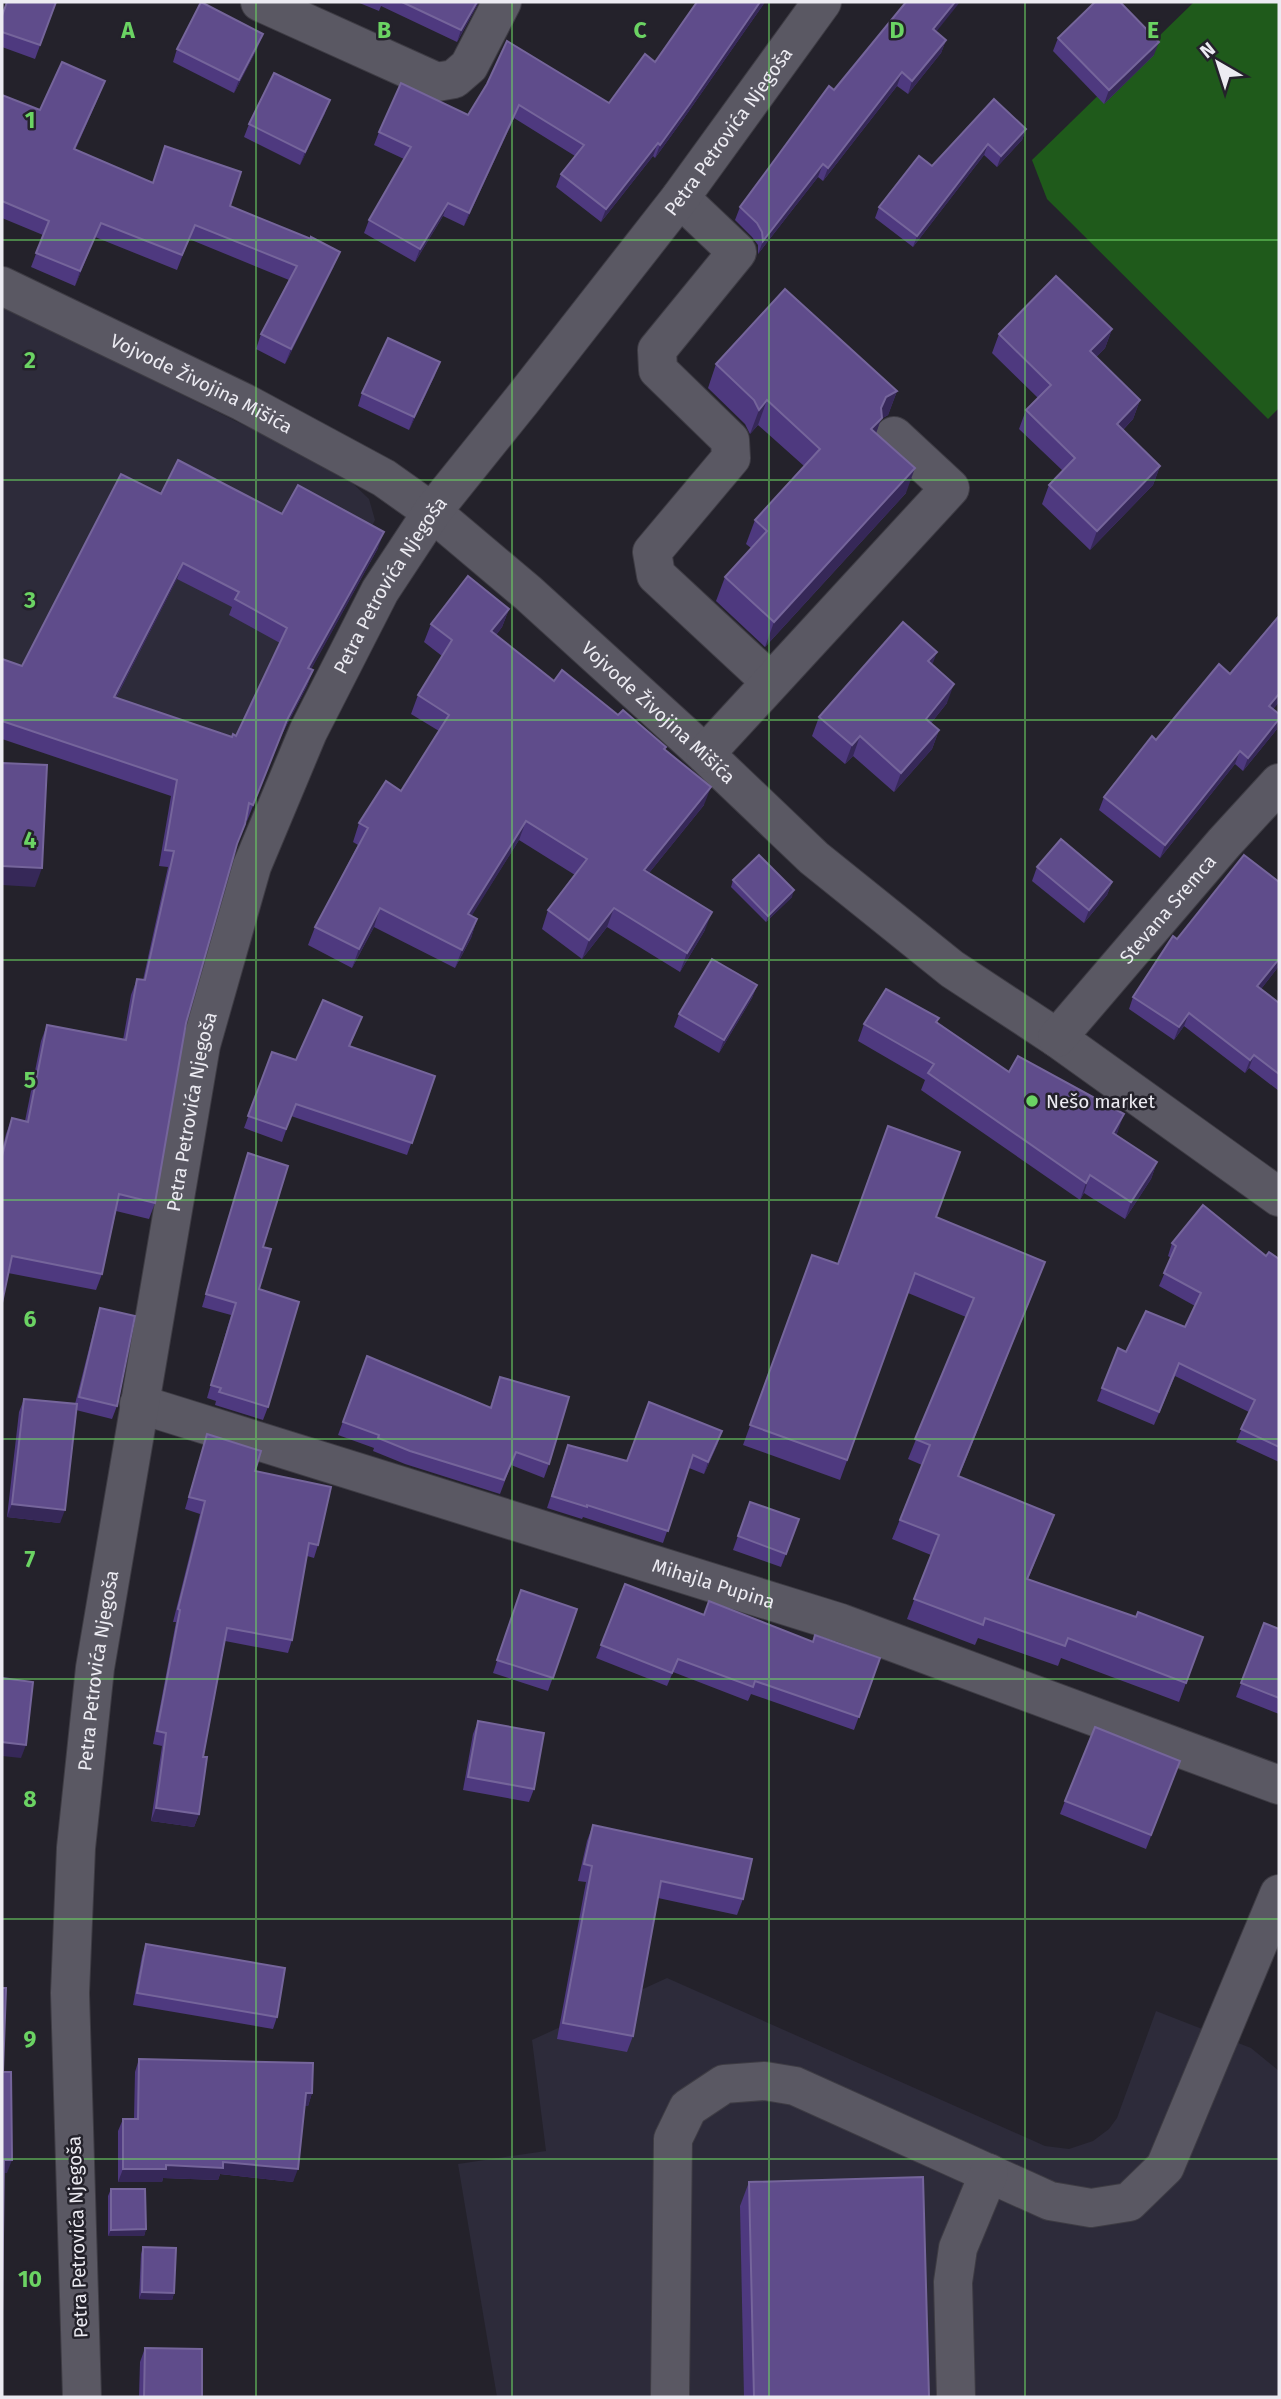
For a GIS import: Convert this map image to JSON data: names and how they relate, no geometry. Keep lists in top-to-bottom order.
{
  "streets": {
    "street": [
      "Petra Petrovića Njegoša",
      "Vojvode Živojina Mišića",
      "Stevana Sremca",
      "Mihajla Pupina"
    ]
  },
  "crossings": [
    ["Petra Petrovića Njegoša", "Vojvode Živojina Mišića"],
    ["Petra Petrovića Njegoša", "Mihajla Pupina"],
    ["Vojvode Živojina Mišića", "Stevana Sremca"]
  ],
  "places": ["Nešo market"],
  "north": "top left",
  "grid": {
    "columns": [
      "A",
      "B",
      "C",
      "D",
      "E"
    ],
    "rows": [
      "1",
      "2",
      "3",
      "4",
      "5",
      "6",
      "7",
      "8",
      "9",
      "10"
    ]
  }
}
